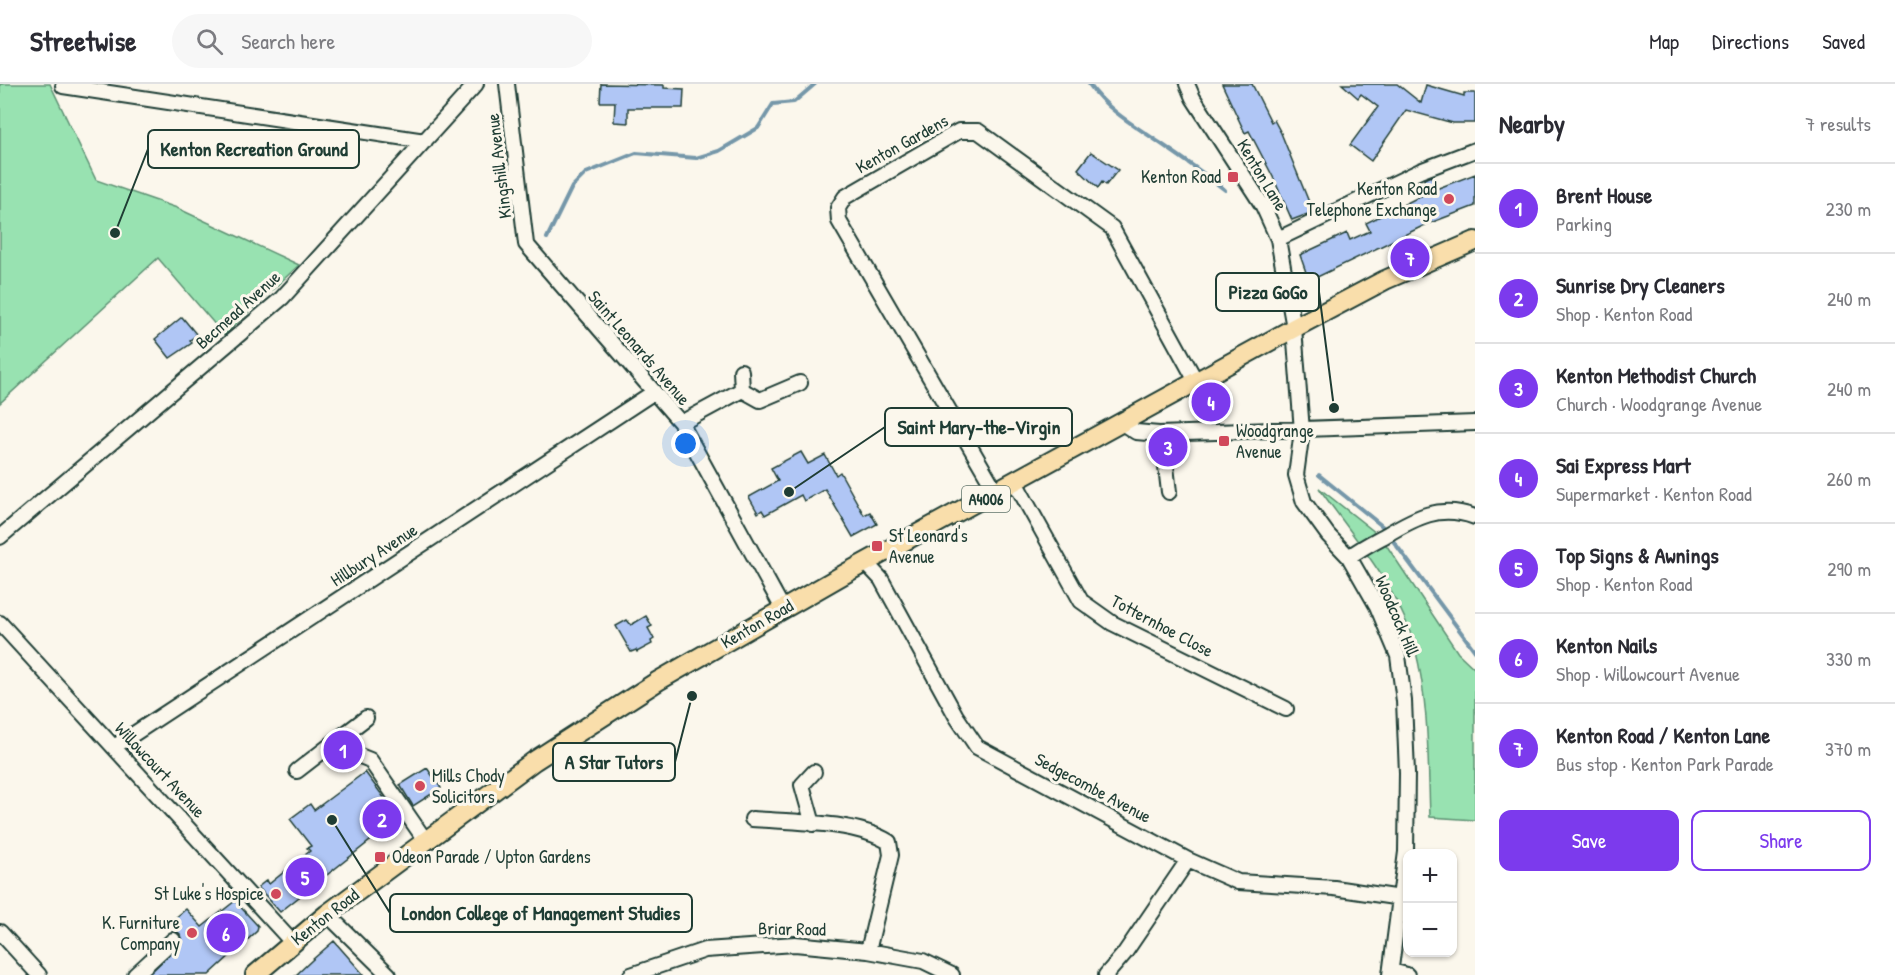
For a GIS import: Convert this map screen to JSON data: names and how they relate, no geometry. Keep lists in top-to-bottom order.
{
  "streets": {
    "main road": ["A4006", "Kenton Road"],
    "street": [
      "Kenton Gardens",
      "Kingshill Avenue",
      "Kenton Lane",
      "Becmead Avenue",
      "Saint Leonards Avenue",
      "Hillbury Avenue",
      "Woodcock Hill",
      "Totternhoe Close",
      "Willowcourt Avenue",
      "Sedgecombe Avenue",
      "Briar Road"
    ]
  },
  "crossings": [
    ["Kenton Gardens", "Kenton Road"],
    ["Kingshill Avenue", "Saint Leonards Avenue"],
    ["Kenton Lane", "A4006"],
    ["Kenton Lane", "Woodcock Hill"],
    ["Kenton Lane", "Kenton Road"],
    ["Saint Leonards Avenue", "Hillbury Avenue"],
    ["Saint Leonards Avenue", "Kenton Road"],
    ["A4006", "Woodcock Hill"],
    ["A4006", "Kenton Road"],
    ["Hillbury Avenue", "Willowcourt Avenue"],
    ["Woodcock Hill", "Kenton Road"],
    ["Woodcock Hill", "Sedgecombe Avenue"],
    ["Kenton Road", "Totternhoe Close"],
    ["Kenton Road", "Willowcourt Avenue"],
    ["Kenton Road", "Sedgecombe Avenue"]
  ],
  "places": {
    "transit": [
      "Kenton Road",
      "Woodgrange Avenue",
      "St Leonard's Avenue",
      "Odeon Parade / Upton Gardens"
    ],
    "other": [
      "Kenton Road Telephone Exchange",
      "Kenton Recreation Ground",
      "Pizza GoGo",
      "Saint Mary-the-Virgin",
      "A Star Tutors",
      "Mills Chody Solicitors",
      "London College of Management Studies",
      "St Luke's Hospice",
      "K. Furniture Company"
    ]
  },
  "page": {
    "header": "Streetwise",
    "search": "Search here",
    "nav": ["Map", "Directions", "Saved"],
    "heading": ["Nearby", "7 results"],
    "list": [
      {
        "mark": "1",
        "name": "Brent House",
        "note": "Parking",
        "value": "230 m"
      },
      {
        "mark": "2",
        "name": "Sunrise Dry Cleaners",
        "note": "Shop · Kenton Road",
        "value": "240 m"
      },
      {
        "mark": "3",
        "name": "Kenton Methodist Church",
        "note": "Church · Woodgrange Avenue",
        "value": "240 m"
      },
      {
        "mark": "4",
        "name": "Sai Express Mart",
        "note": "Supermarket · Kenton Road",
        "value": "260 m"
      },
      {
        "mark": "5",
        "name": "Top Signs & Awnings",
        "note": "Shop · Kenton Road",
        "value": "290 m"
      },
      {
        "mark": "6",
        "name": "Kenton Nails",
        "note": "Shop · Willowcourt Avenue",
        "value": "330 m"
      },
      {
        "mark": "7",
        "name": "Kenton Road / Kenton Lane",
        "note": "Bus stop · Kenton Park Parade",
        "value": "370 m"
      }
    ],
    "pins": [
      "7",
      "4",
      "3",
      "1",
      "2",
      "5",
      "6"
    ],
    "buttons": ["Save", "Share"],
    "map_buttons": ["+", "−"]
  }
}
